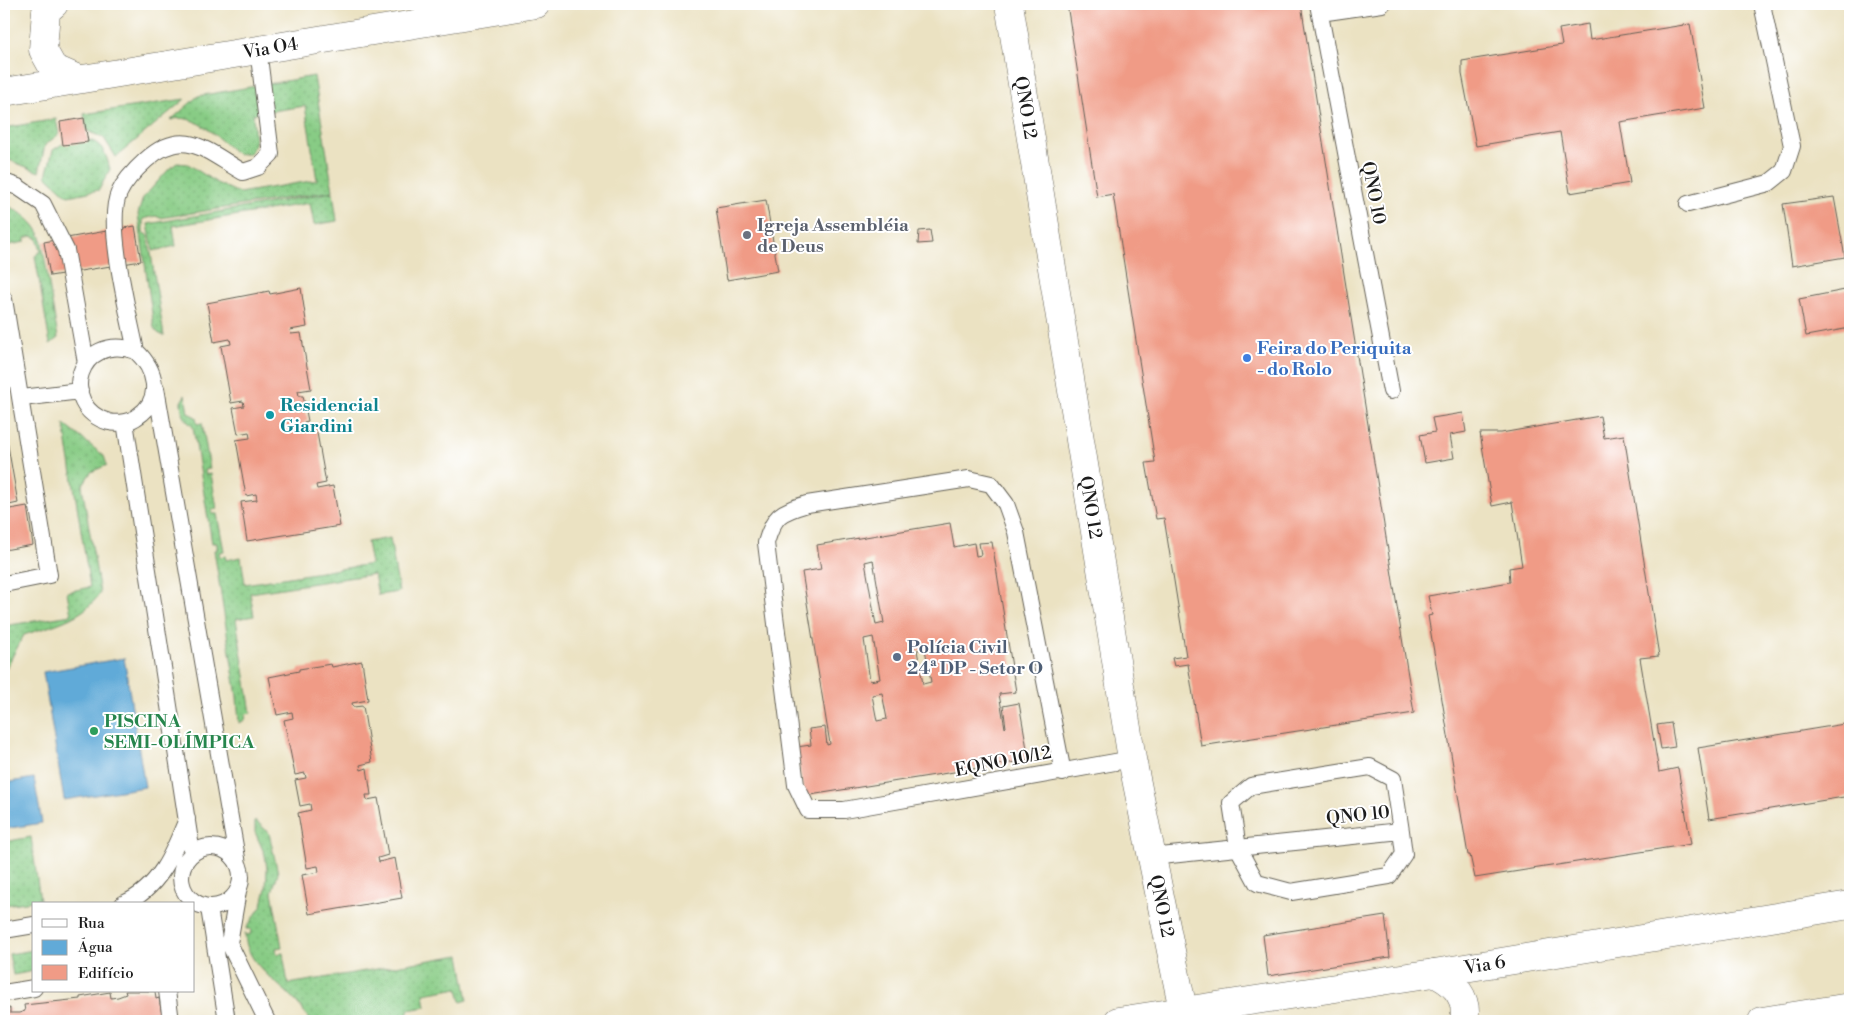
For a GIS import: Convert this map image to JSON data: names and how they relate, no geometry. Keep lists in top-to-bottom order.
{
  "streets": {
    "main road": ["Via O4", "QNO 12", "Via 6"],
    "lane": ["QNO 10", "EQNO 10/12"]
  },
  "crossings": [
    ["QNO 12", "QNO 10"],
    ["QNO 12", "Via 6"]
  ],
  "places": [
    "Igreja Assembléia de Deus",
    "Feira do Periquita - do Rolo",
    "Residencial Giardini",
    "Polícia Civil 24ª DP - Setor O",
    "PISCINA SEMI-OLÍMPICA"
  ],
  "legend": ["Rua", "Água", "Edifício"]
}
